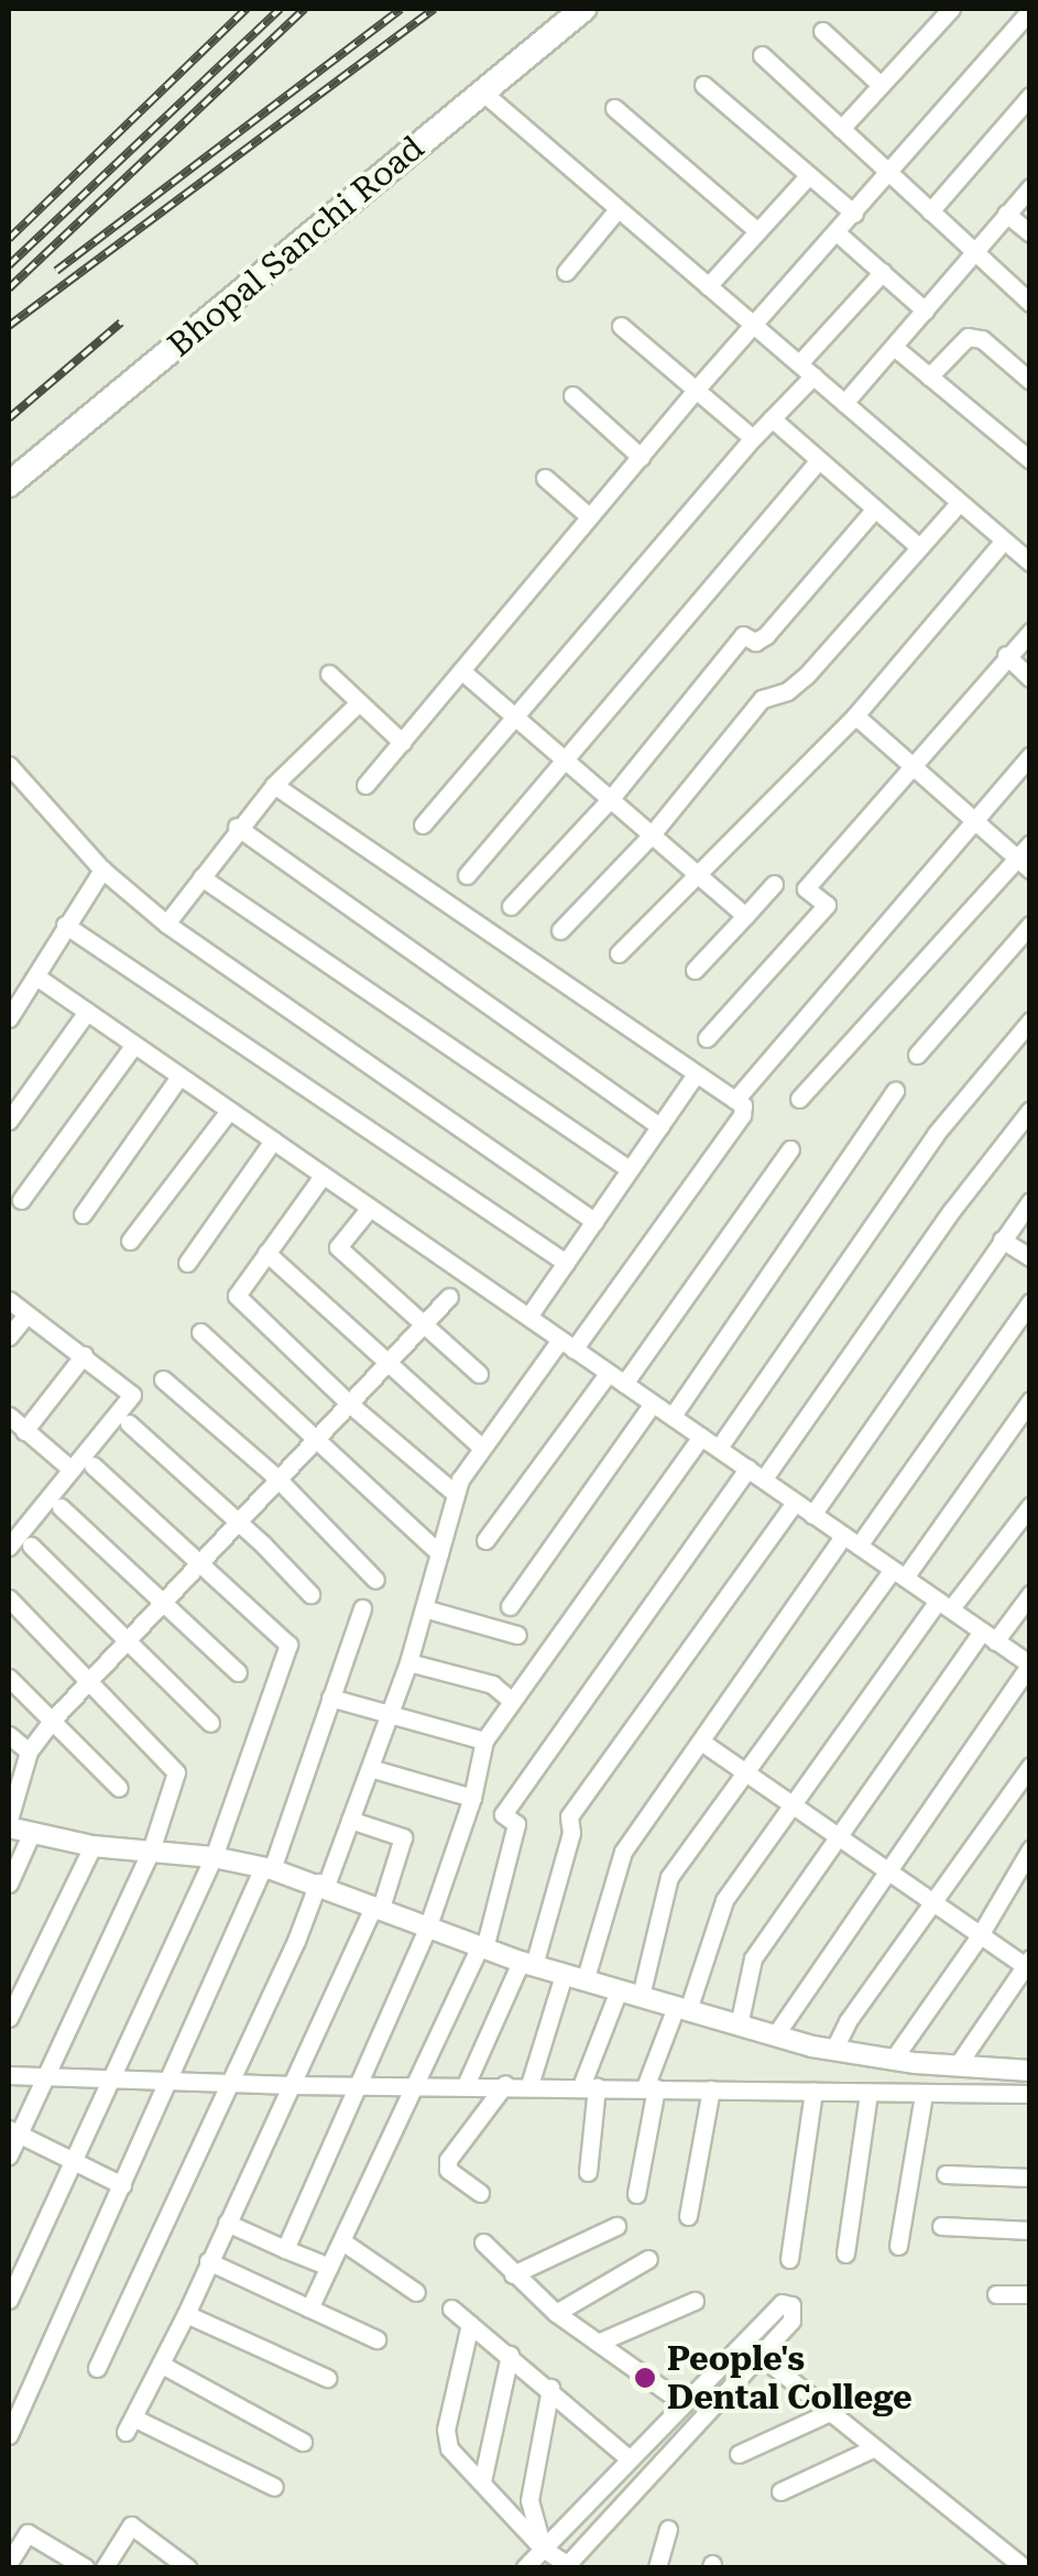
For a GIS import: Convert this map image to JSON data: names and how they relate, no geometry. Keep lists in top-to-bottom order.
{
  "streets": {
    "main road": ["Bhopal Sanchi Road"]
  },
  "places": ["People's Dental College"]
}
